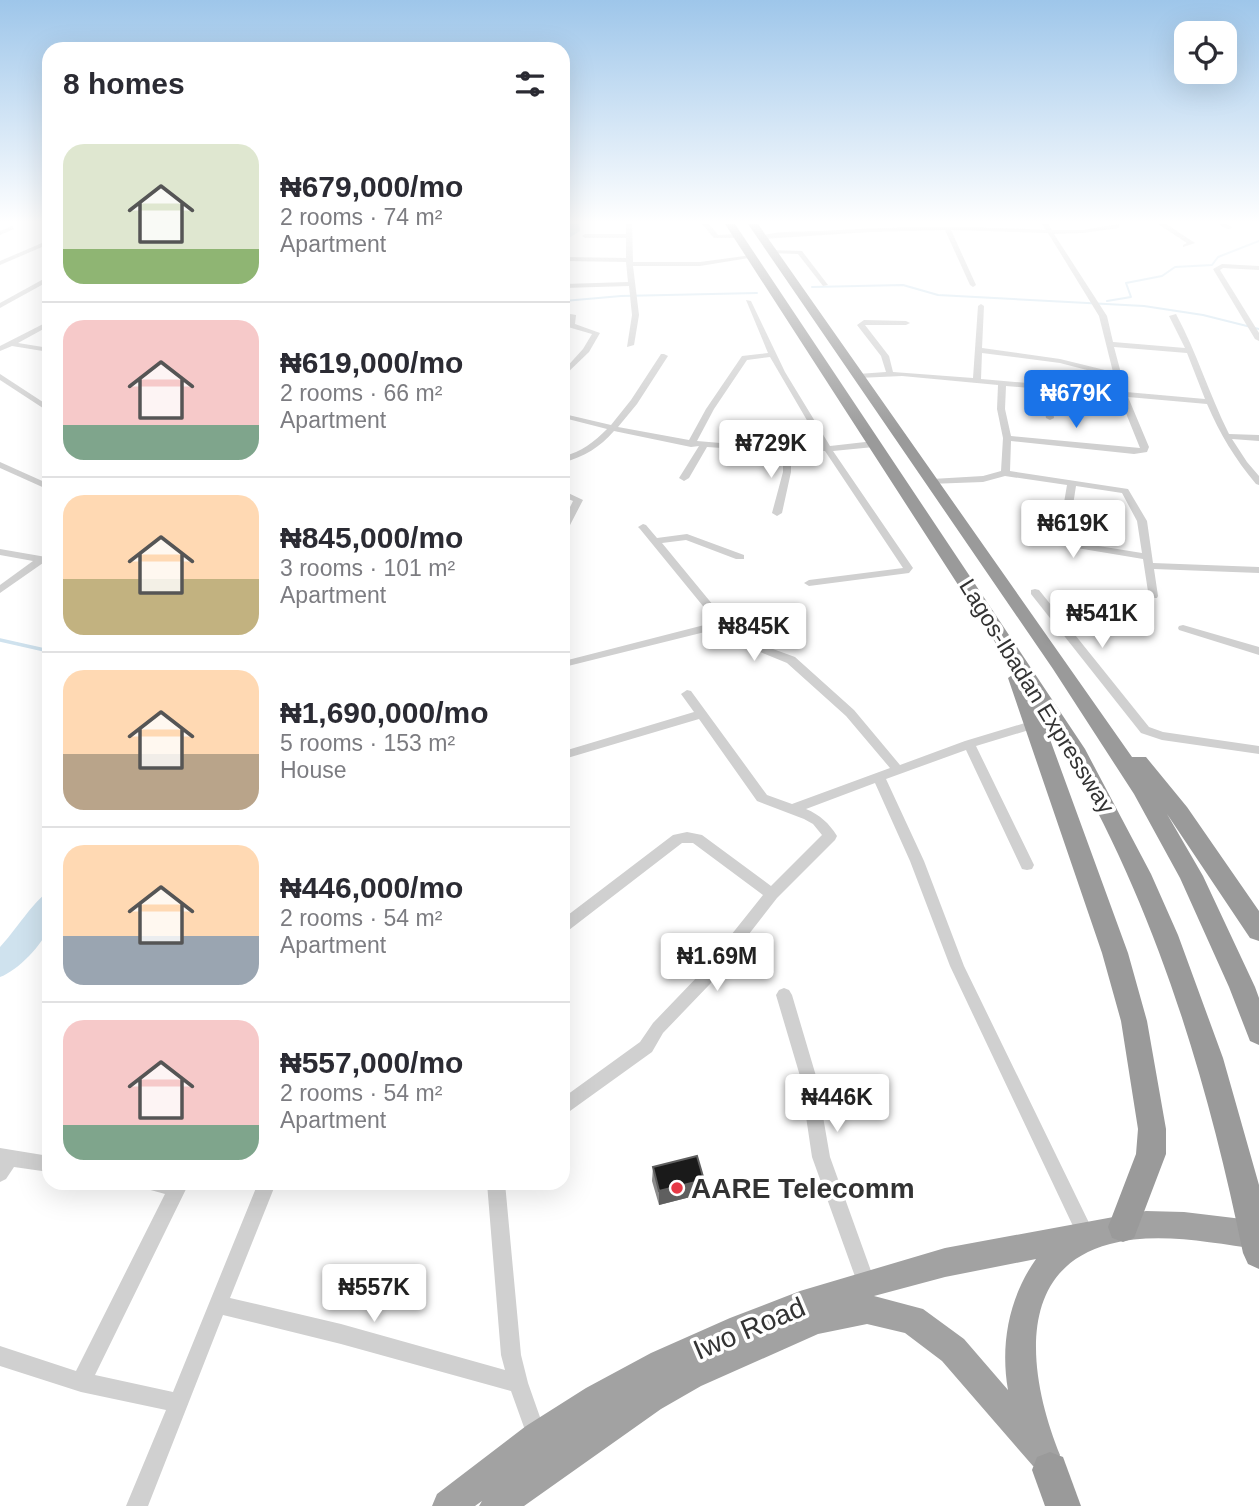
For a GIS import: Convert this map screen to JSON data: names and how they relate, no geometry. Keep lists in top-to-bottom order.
{
  "streets": {
    "highway": ["Lagos-Ibadan Expressway", "Iwo Road"]
  },
  "places": ["AARE Telecomm"],
  "page": {
    "heading": "8 homes",
    "list": [
      {
        "name": "₦679,000/mo",
        "note": "2 rooms · 74 m² · Apartment"
      },
      {
        "name": "₦619,000/mo",
        "note": "2 rooms · 66 m² · Apartment"
      },
      {
        "name": "₦845,000/mo",
        "note": "3 rooms · 101 m² · Apartment"
      },
      {
        "name": "₦1,690,000/mo",
        "note": "5 rooms · 153 m² · House"
      },
      {
        "name": "₦446,000/mo",
        "note": "2 rooms · 54 m² · Apartment"
      },
      {
        "name": "₦557,000/mo",
        "note": "2 rooms · 54 m² · Apartment"
      }
    ],
    "price": [
      "₦679K",
      "₦729K",
      "₦619K",
      "₦541K",
      "₦845K",
      "₦1.69M",
      "₦446K",
      "₦557K"
    ]
  }
}
